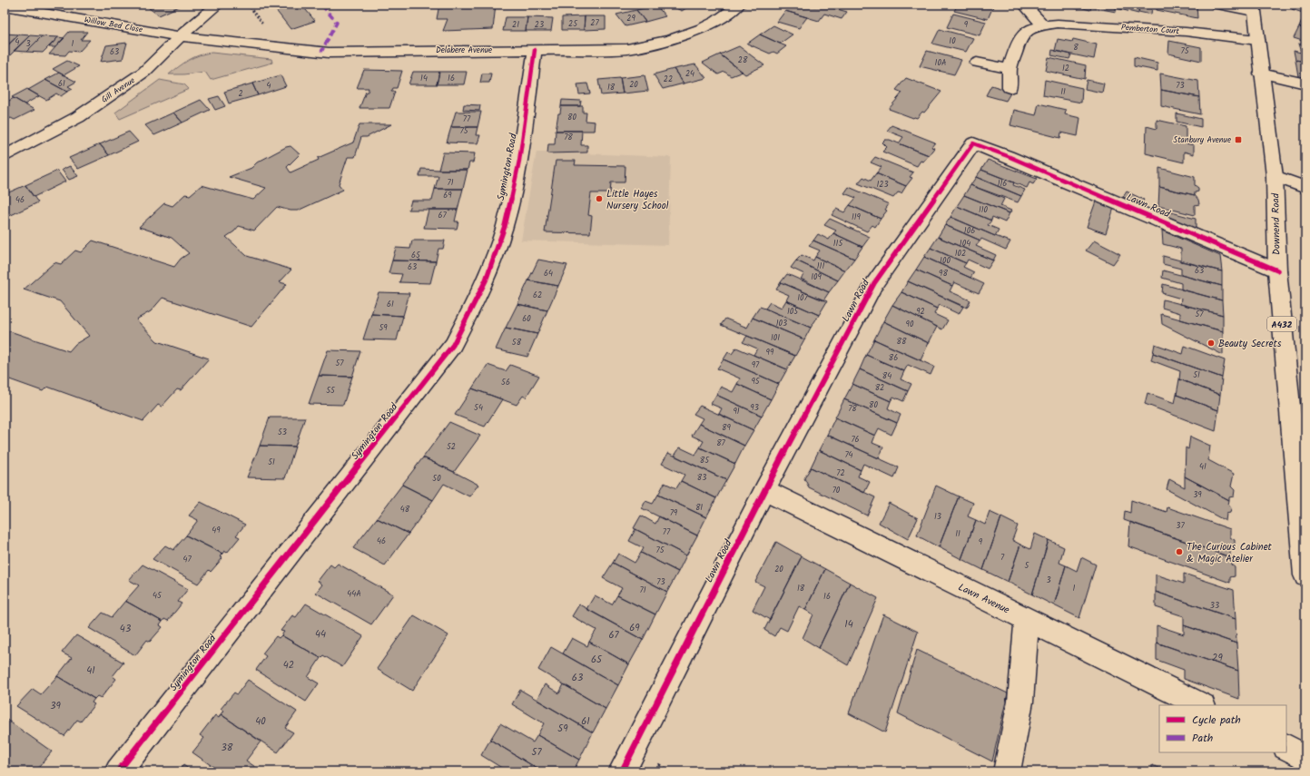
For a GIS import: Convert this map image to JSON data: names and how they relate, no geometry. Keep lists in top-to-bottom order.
{
  "streets": {
    "street": [
      "Willow Bed Close",
      "Pemberton Court",
      "Delabere Avenue",
      "Gill Avenue",
      "Symington Road",
      "Lawn Road",
      "Downend Road",
      "A432",
      "Lawn Avenue"
    ]
  },
  "crossings": [
    ["Willow Bed Close", "Delabere Avenue"],
    ["Willow Bed Close", "Gill Avenue"],
    ["Pemberton Court", "Downend Road"],
    ["Delabere Avenue", "Gill Avenue"],
    ["Delabere Avenue", "Symington Road"],
    ["Lawn Road", "Downend Road"],
    ["Lawn Road", "Lawn Avenue"]
  ],
  "places": {
    "transit": ["Stanbury Avenue"],
    "other": ["Little Hayes Nursery School", "Beauty Secrets", "The Curious Cabinet & Magic Atelier"]
  },
  "house_numbers": [
    "29",
    "27",
    "25",
    "21",
    "23",
    "9",
    "10",
    "4",
    "3",
    "1",
    "8",
    "75",
    "63",
    "28",
    "10A",
    "12",
    "24",
    "14",
    "16",
    "22",
    "61",
    "20",
    "4",
    "73",
    "18",
    "11",
    "2",
    "80",
    "77",
    "75",
    "78",
    "71",
    "116",
    "123",
    "69",
    "46",
    "110",
    "67",
    "119",
    "106",
    "115",
    "104",
    "102",
    "65",
    "100",
    "111",
    "63",
    "63",
    "64",
    "98",
    "109",
    "62",
    "107",
    "61",
    "105",
    "92",
    "57",
    "60",
    "103",
    "90",
    "59",
    "101",
    "88",
    "58",
    "99",
    "86",
    "57",
    "97",
    "51",
    "84",
    "95",
    "56",
    "82",
    "55",
    "80",
    "54",
    "93",
    "78",
    "91",
    "89",
    "53",
    "76",
    "87",
    "52",
    "74",
    "85",
    "51",
    "41",
    "72",
    "83",
    "50",
    "70",
    "39",
    "81",
    "48",
    "79",
    "13",
    "37",
    "49",
    "77",
    "11",
    "46",
    "9",
    "75",
    "7",
    "47",
    "5",
    "20",
    "3",
    "73",
    "18",
    "1",
    "71",
    "44A",
    "45",
    "16",
    "33",
    "14",
    "69",
    "43",
    "44",
    "67",
    "29",
    "65",
    "42",
    "41",
    "63",
    "39",
    "40",
    "61",
    "59",
    "38",
    "57"
  ],
  "legend": ["Cycle path", "Path"]
}
